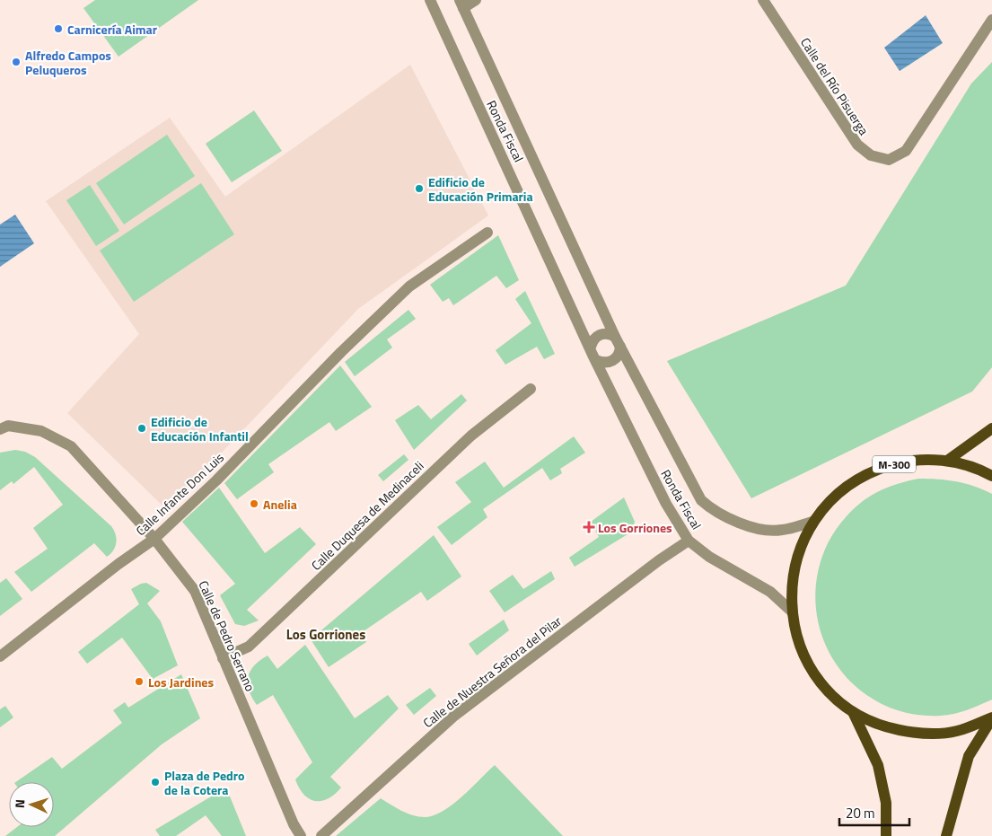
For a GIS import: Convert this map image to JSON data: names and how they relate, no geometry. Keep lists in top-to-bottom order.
{
  "streets": {
    "main road": ["M-300"],
    "street": [
      "Calle del Río Pisuerga",
      "Ronda Fiscal",
      "Calle Infante Don Luis",
      "Calle Duquesa de Medinaceli",
      "Calle de Pedro Serrano",
      "Calle de Nuestra Señora del Pilar"
    ]
  },
  "crossings": [
    ["Ronda Fiscal", "M-300"],
    ["Ronda Fiscal", "Calle de Nuestra Señora del Pilar"],
    ["Calle Infante Don Luis", "Calle de Pedro Serrano"],
    ["Calle Duquesa de Medinaceli", "Calle de Pedro Serrano"]
  ],
  "districts": ["Los Gorriones"],
  "places": {
    "other": [
      "Carnicería Aimar",
      "Alfredo Campos Peluqueros",
      "Edificio de Educación Primaria",
      "Edificio de Educación Infantil",
      "Anelia",
      "Los Jardines",
      "Plaza de Pedro de la Cotera"
    ],
    "health": ["Los Gorriones"]
  },
  "scale_bar": "20 m",
  "north": "left"
}
